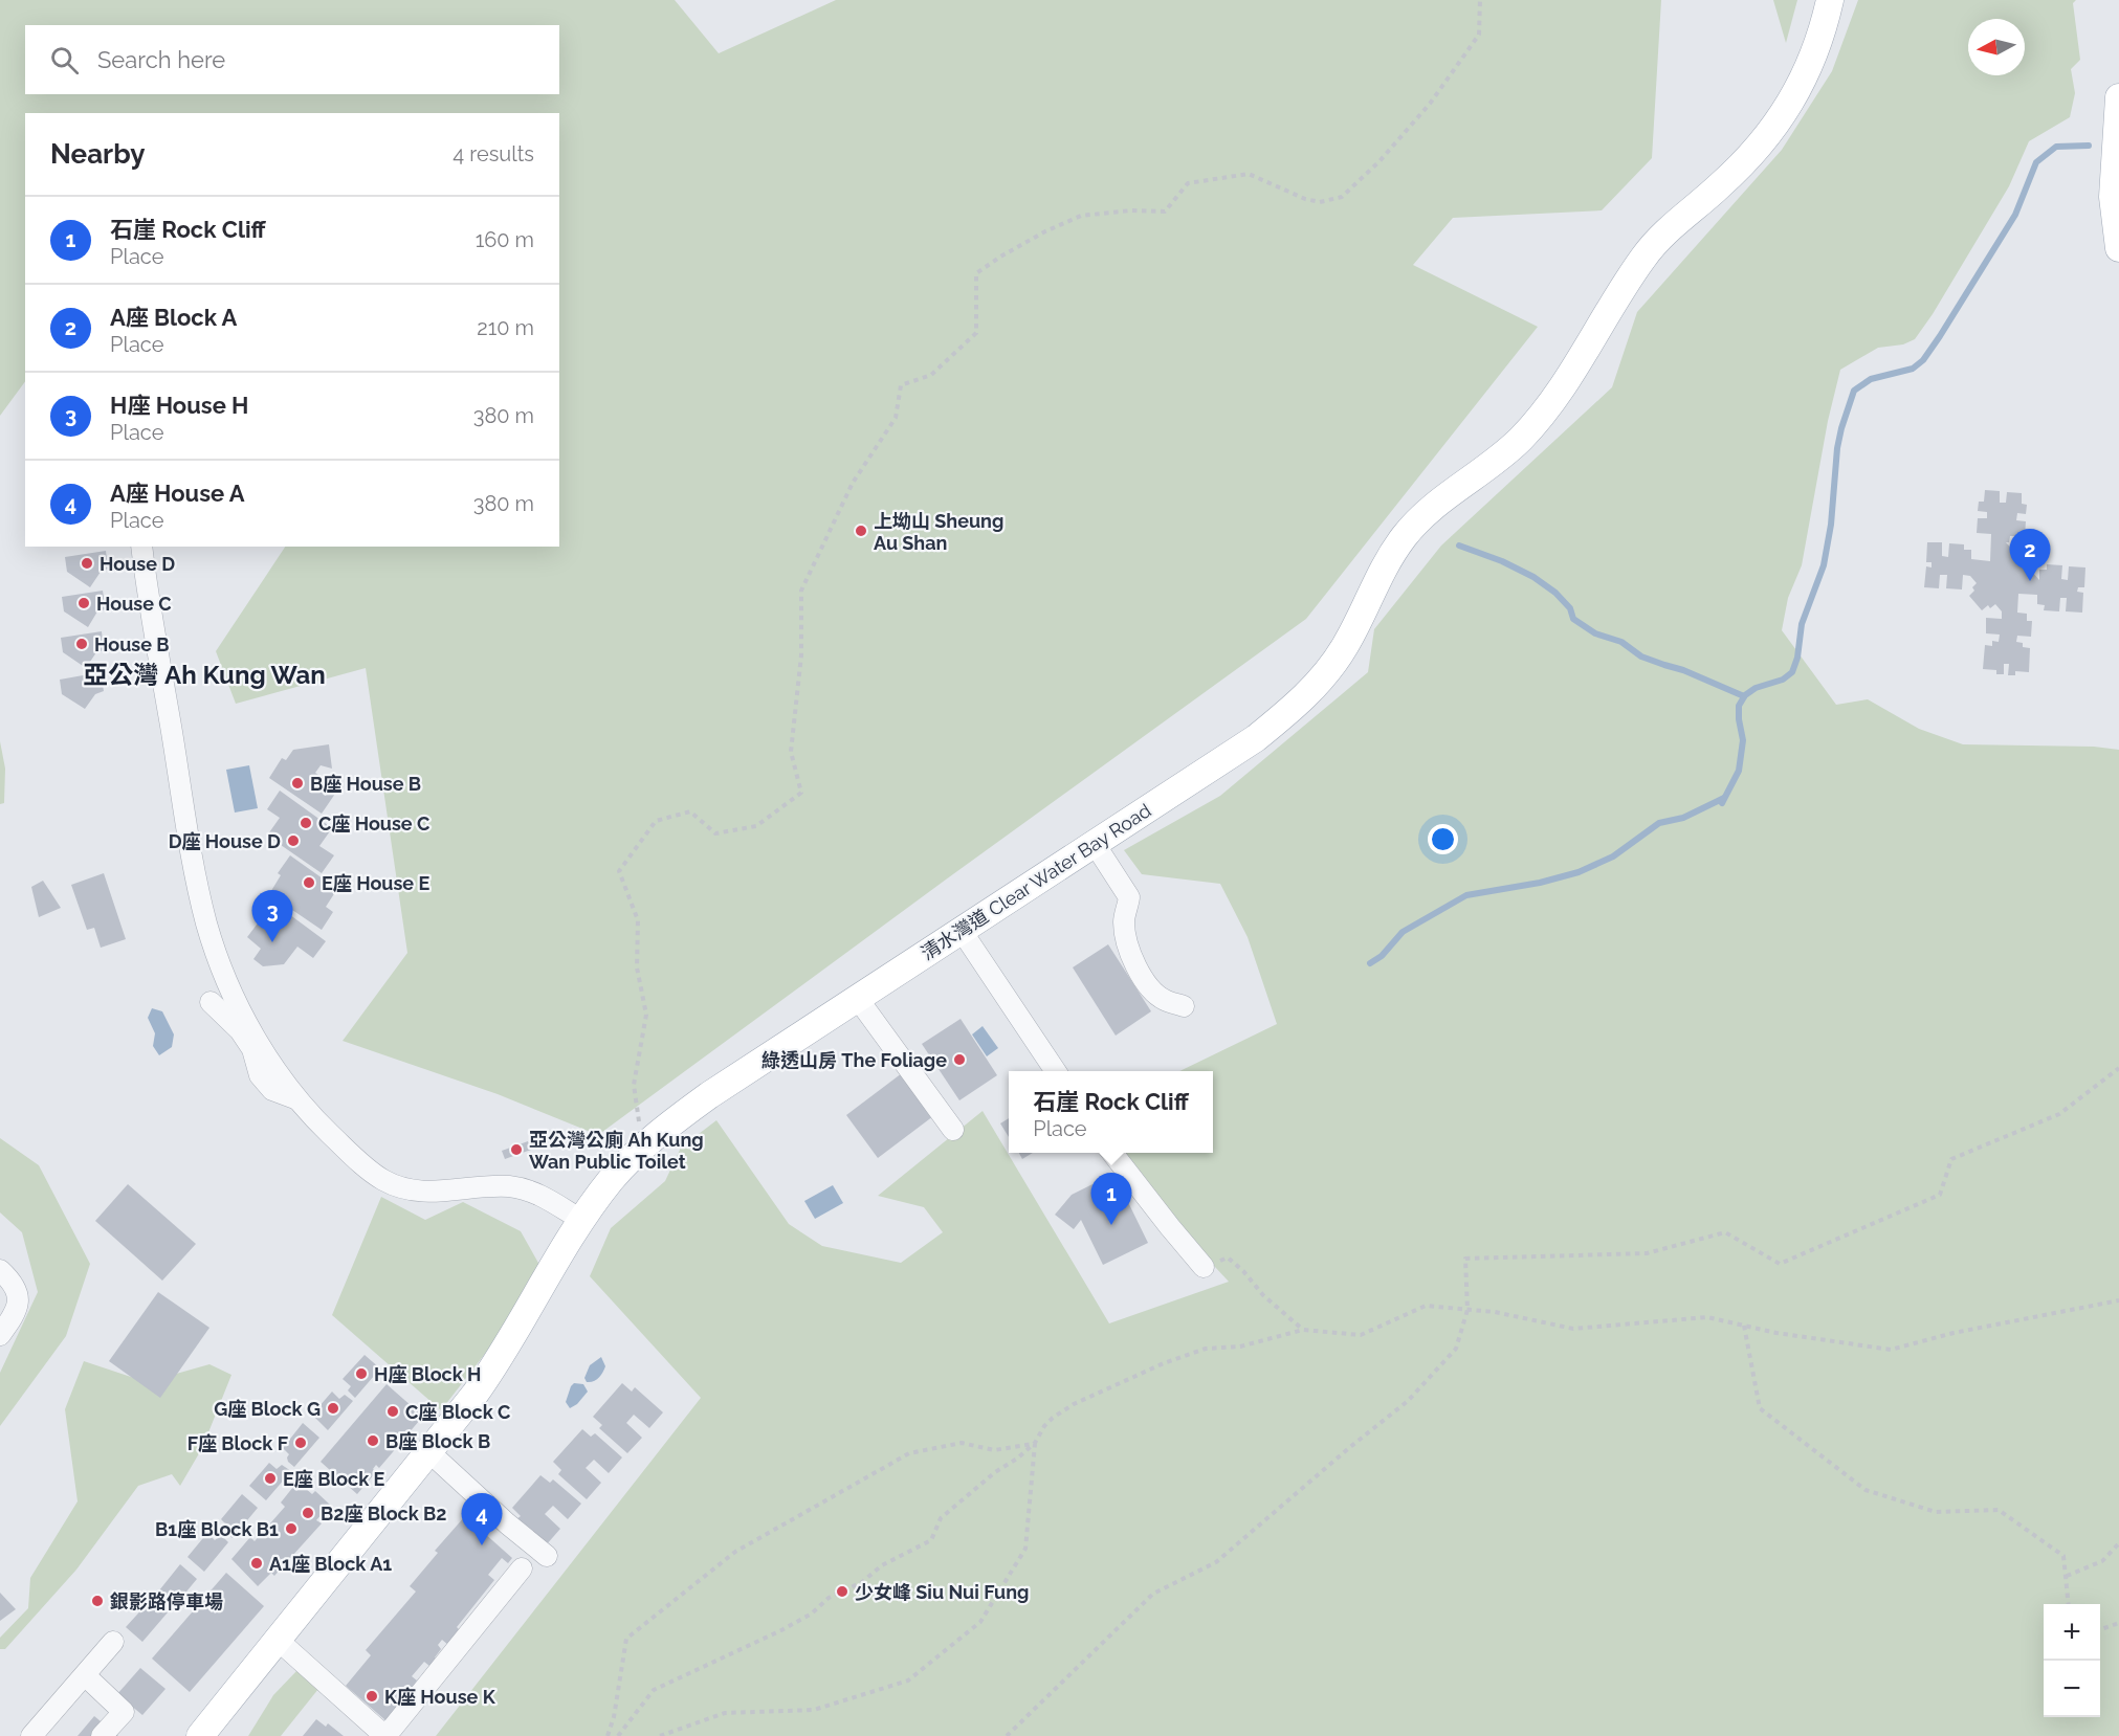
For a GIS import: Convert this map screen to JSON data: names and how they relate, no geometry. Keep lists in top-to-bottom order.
{
  "streets": {
    "main road": ["清水灣道 Clear Water Bay Road"]
  },
  "districts": ["亞公灣 Ah Kung Wan"],
  "places": [
    "上坳山 Sheung Au Shan",
    "House D",
    "House C",
    "House B",
    "B座 House B",
    "C座 House C",
    "D座 House D",
    "E座 House E",
    "綠透山房 The Foliage",
    "亞公灣公廁 Ah Kung Wan Public Toilet",
    "H座 Block H",
    "G座 Block G",
    "C座 Block C",
    "B座 Block B",
    "F座 Block F",
    "E座 Block E",
    "B2座 Block B2",
    "B1座 Block B1",
    "A1座 Block A1",
    "少女峰 Siu Nui Fung",
    "銀影路停車場",
    "K座 House K"
  ],
  "north": "left",
  "page": {
    "search": "Search here",
    "heading": ["Nearby", "4 results"],
    "list": [
      {
        "mark": "1",
        "name": "石崖 Rock Cliff",
        "note": "Place",
        "value": "160 m"
      },
      {
        "mark": "2",
        "name": "A座 Block A",
        "note": "Place",
        "value": "210 m"
      },
      {
        "mark": "3",
        "name": "H座 House H",
        "note": "Place",
        "value": "380 m"
      },
      {
        "mark": "4",
        "name": "A座 House A",
        "note": "Place",
        "value": "380 m"
      }
    ],
    "pins": [
      "2",
      "3",
      "1",
      "4"
    ],
    "popup": ["石崖 Rock Cliff", "Place"],
    "map_buttons": ["+", "−"]
  }
}
